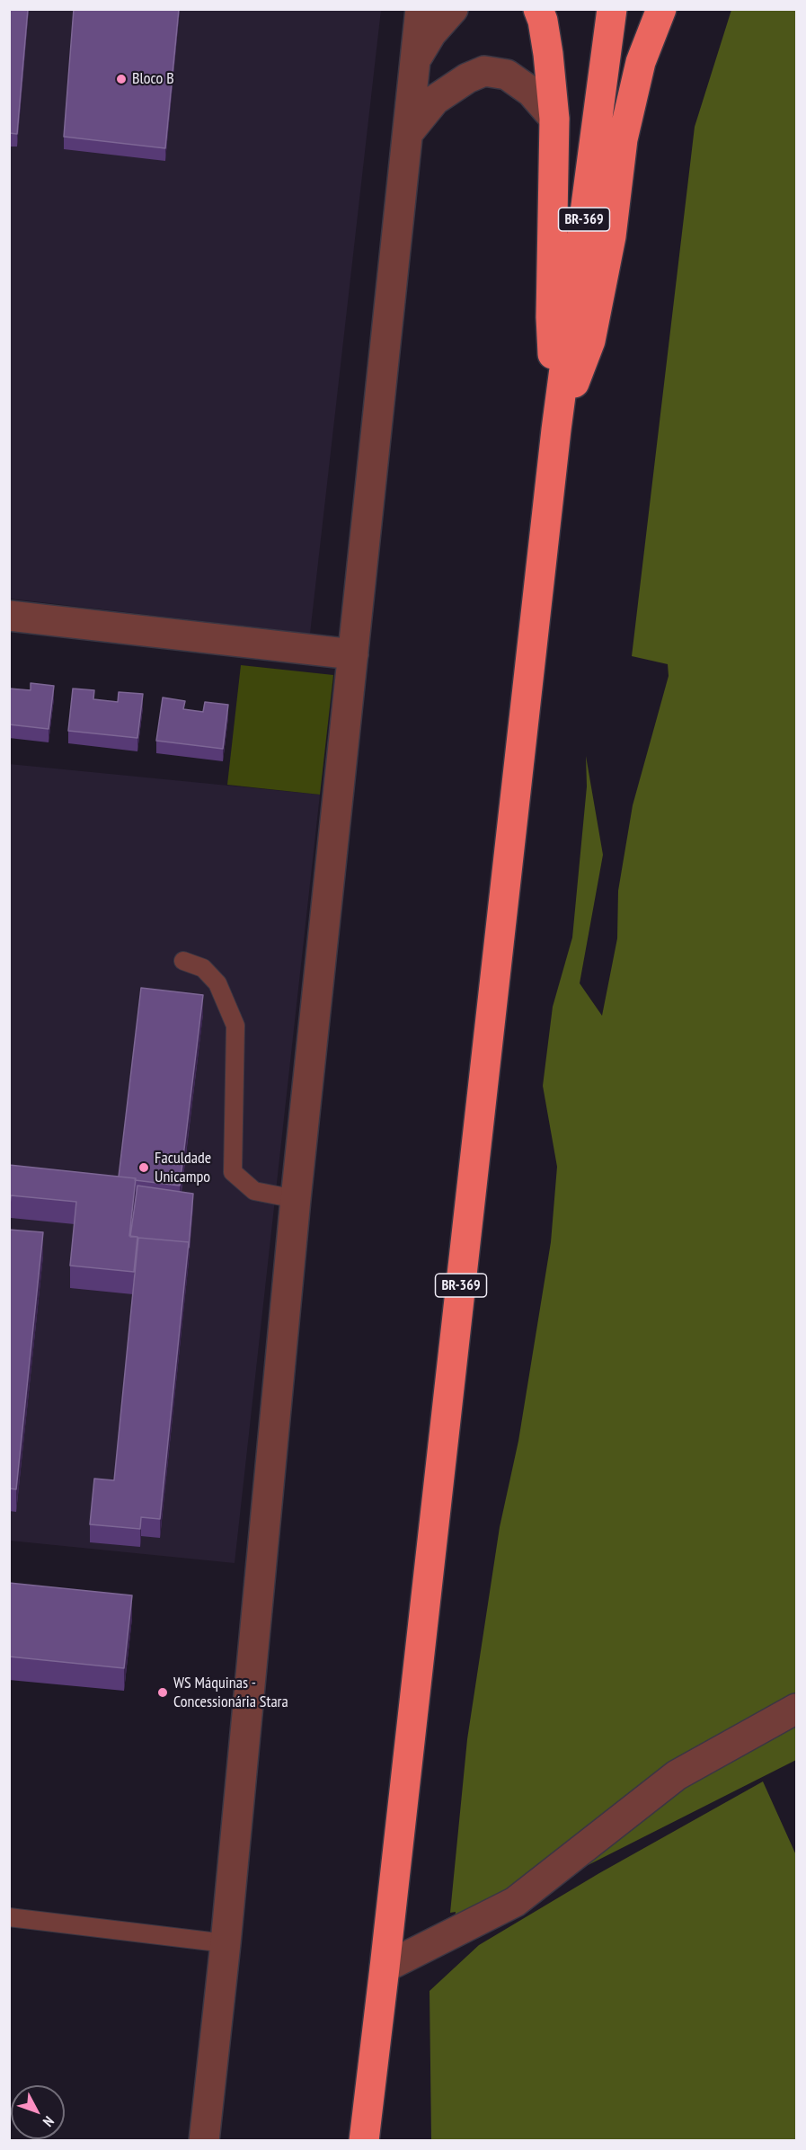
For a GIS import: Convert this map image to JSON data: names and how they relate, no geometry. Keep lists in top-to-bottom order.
{
  "streets": {
    "highway": ["BR-369"]
  },
  "places": ["Bloco B", "Faculdade Unicampo", "WS Máquinas - Concessionária Stara"],
  "north": "bottom right"
}
